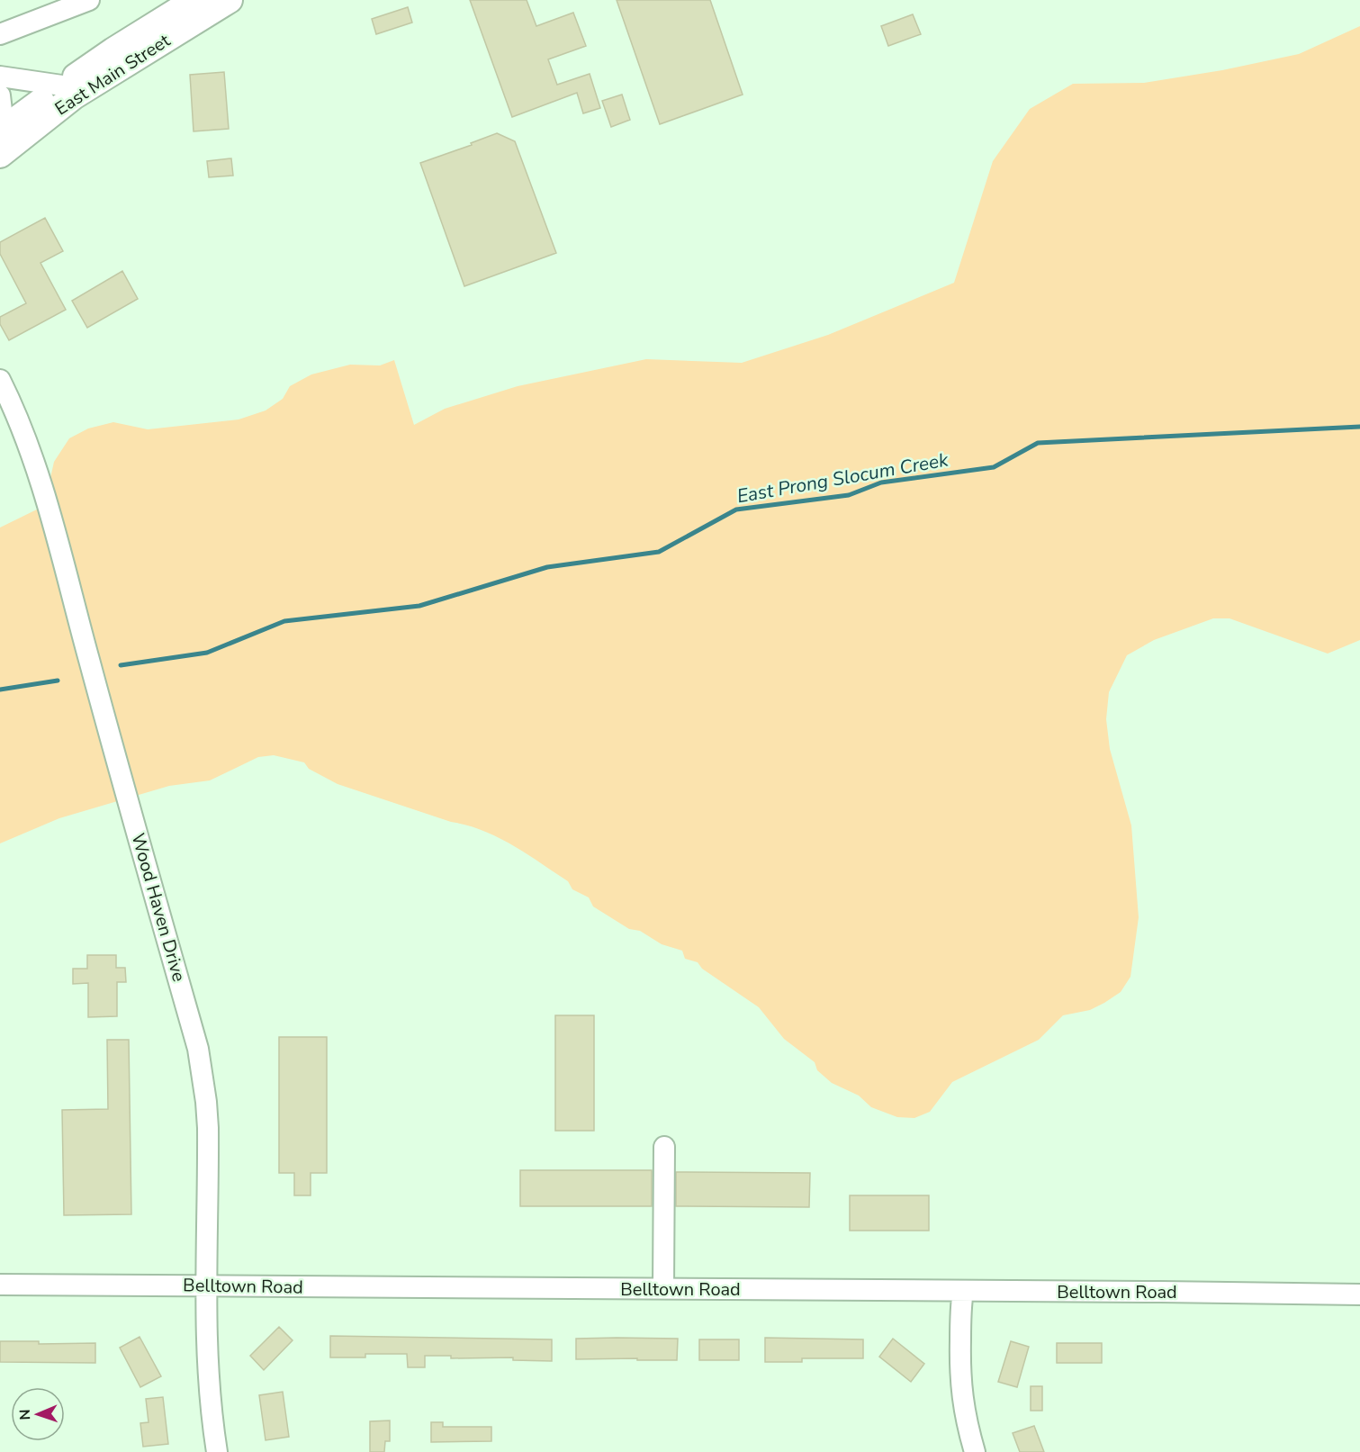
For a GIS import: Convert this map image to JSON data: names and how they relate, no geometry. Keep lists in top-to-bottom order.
{
  "streets": {
    "main road": ["East Main Street"],
    "street": ["Wood Haven Drive", "Belltown Road"]
  },
  "crossings": [
    ["Wood Haven Drive", "Belltown Road"]
  ],
  "water": ["East Prong Slocum Creek"],
  "north": "left"
}
